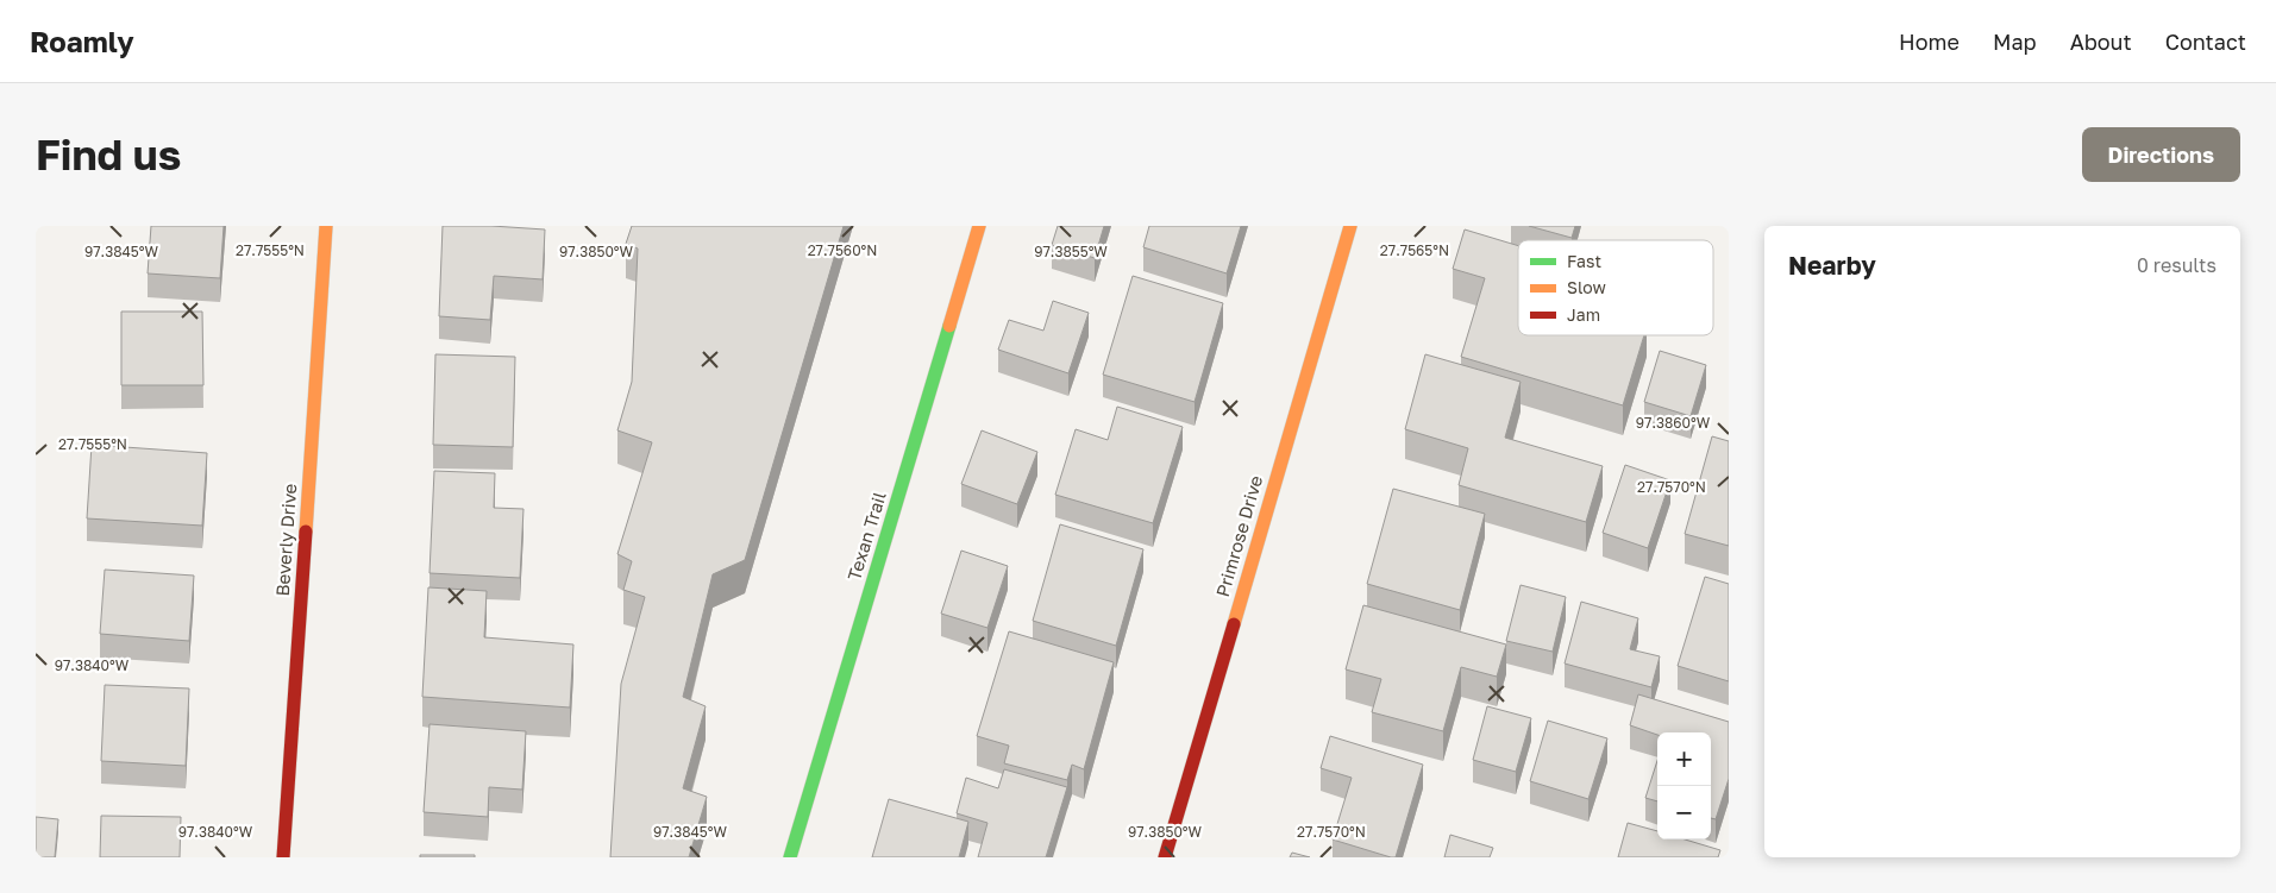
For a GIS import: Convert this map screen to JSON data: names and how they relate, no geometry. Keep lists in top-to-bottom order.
{
  "streets": {
    "street": ["Texan Trail", "Primrose Drive", "Beverly Drive"]
  },
  "legend": ["Fast", "Slow", "Jam"],
  "page": {
    "header": "Roamly",
    "nav": [
      "Home",
      "Map",
      "About",
      "Contact"
    ],
    "buttons": "Directions",
    "title": "Find us",
    "heading": ["Nearby", "0 results"],
    "map_buttons": ["+", "−"]
  },
  "coordinates": [
    "27.7555°N",
    "27.7560°N",
    "27.7565°N",
    "97.3845°W",
    "97.3850°W",
    "97.3855°W",
    "97.3860°W",
    "27.7570°N",
    "97.3840°W"
  ]
}
